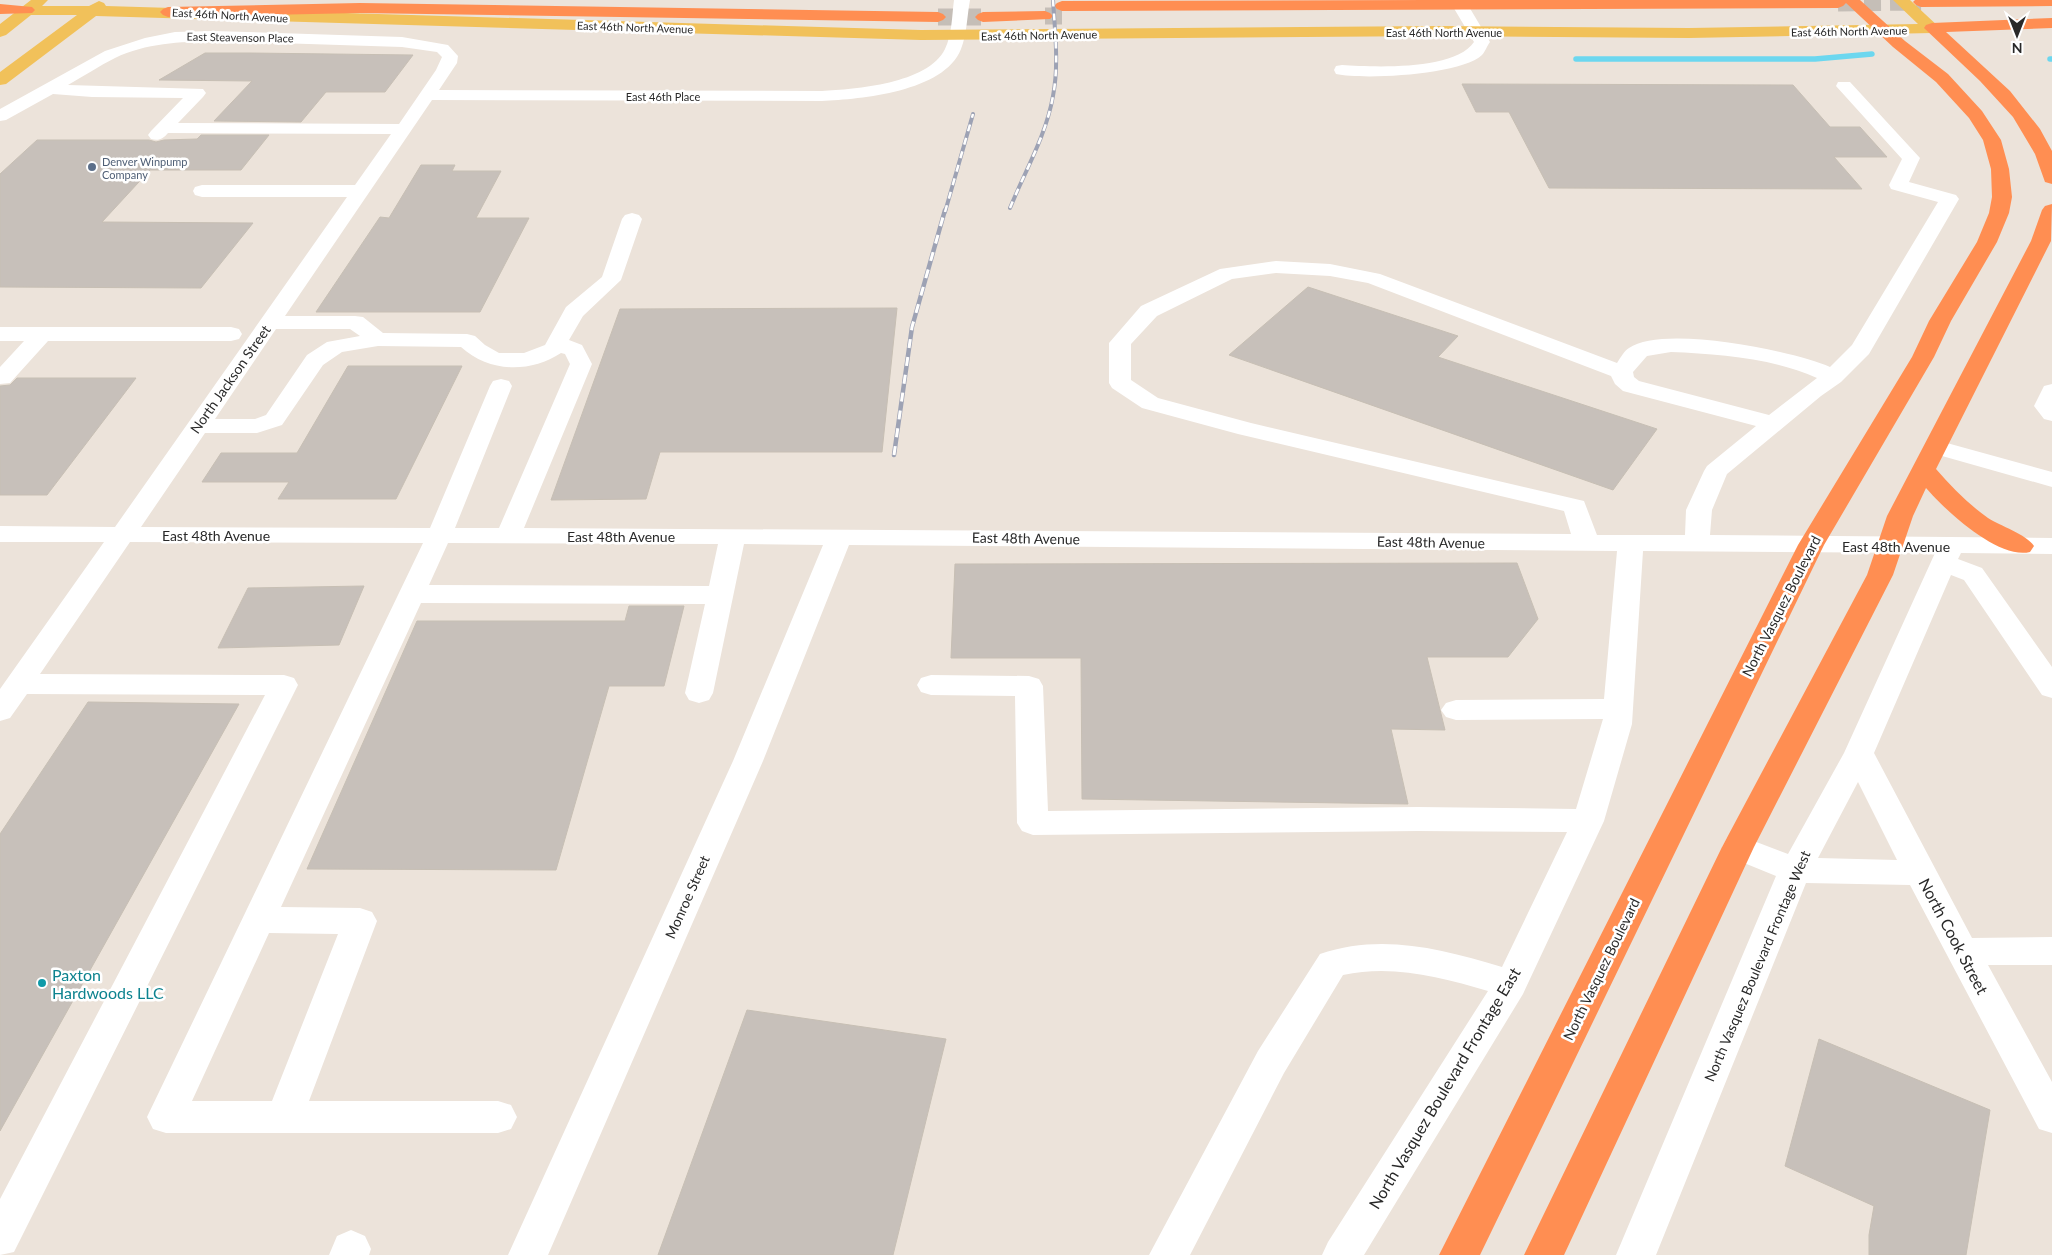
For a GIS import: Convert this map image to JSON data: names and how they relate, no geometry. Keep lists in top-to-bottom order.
{
  "streets": {
    "highway": ["East 46th North Avenue", "North Vasquez Boulevard"],
    "street": [
      "East Steavenson Place",
      "East 46th Place",
      "North Jackson Street",
      "East 48th Avenue",
      "Monroe Street",
      "North Cook Street",
      "North Vasquez Boulevard Frontage West",
      "North Vasquez Boulevard Frontage East"
    ]
  },
  "crossings": [
    ["East 46th North Avenue", "East 46th Place"],
    ["East 46th North Avenue", "North Vasquez Boulevard"],
    ["East Steavenson Place", "North Jackson Street"],
    ["East 46th Place", "North Jackson Street"],
    ["North Jackson Street", "East 48th Avenue"],
    ["East 48th Avenue", "North Vasquez Boulevard"],
    ["East 48th Avenue", "Monroe Street"],
    ["East 48th Avenue", "North Vasquez Boulevard Frontage West"],
    ["East 48th Avenue", "North Vasquez Boulevard Frontage East"],
    ["North Cook Street", "North Vasquez Boulevard Frontage West"]
  ],
  "places": ["Denver Winpump Company", "Paxton Hardwoods LLC"],
  "north": "bottom"
}
